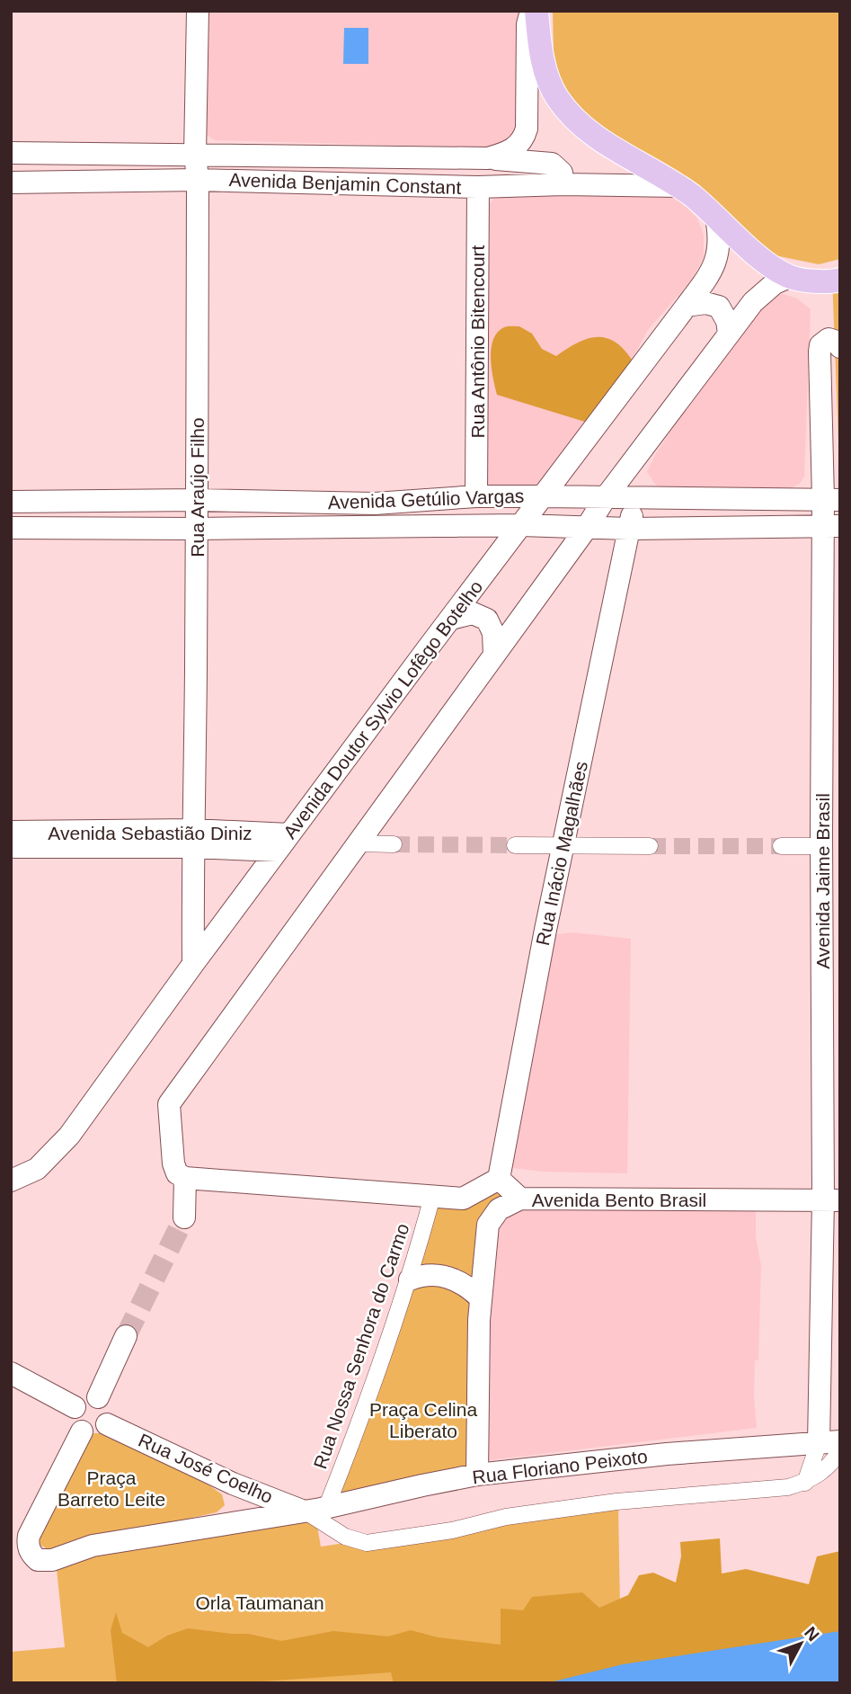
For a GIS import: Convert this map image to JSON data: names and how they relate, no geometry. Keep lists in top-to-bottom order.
{
  "streets": {
    "main road": [
      "Avenida Benjamin Constant",
      "Rua Antônio Bitencourt",
      "Rua Araújo Filho",
      "Avenida Getúlio Vargas",
      "Avenida Doutor Sylvio Lofêgo Botelho",
      "Avenida Sebastião Diniz",
      "Rua Inácio Magalhães",
      "Avenida Jaime Brasil",
      "Avenida Bento Brasil",
      "Rua Floriano Peixoto",
      "Rua José Coelho"
    ],
    "street": ["Rua Nossa Senhora do Carmo"]
  },
  "crossings": [
    ["Avenida Benjamin Constant", "Rua Antônio Bitencourt"],
    ["Avenida Benjamin Constant", "Rua Araújo Filho"],
    ["Rua Antônio Bitencourt", "Avenida Getúlio Vargas"],
    ["Rua Araújo Filho", "Avenida Getúlio Vargas"],
    ["Rua Araújo Filho", "Avenida Doutor Sylvio Lofêgo Botelho"],
    ["Rua Araújo Filho", "Avenida Sebastião Diniz"],
    ["Avenida Getúlio Vargas", "Avenida Doutor Sylvio Lofêgo Botelho"],
    ["Avenida Getúlio Vargas", "Rua Inácio Magalhães"],
    ["Avenida Getúlio Vargas", "Avenida Jaime Brasil"],
    ["Avenida Doutor Sylvio Lofêgo Botelho", "Avenida Sebastião Diniz"],
    ["Rua Inácio Magalhães", "Avenida Bento Brasil"],
    ["Avenida Jaime Brasil", "Avenida Bento Brasil"],
    ["Avenida Jaime Brasil", "Rua Floriano Peixoto"],
    ["Rua Nossa Senhora do Carmo", "Rua Floriano Peixoto"],
    ["Rua Nossa Senhora do Carmo", "Rua José Coelho"],
    ["Rua Floriano Peixoto", "Rua José Coelho"]
  ],
  "parks": ["Praça Celina Liberato", "Praça Barreto Leite", "Orla Taumanan"],
  "north": "top right"
}
